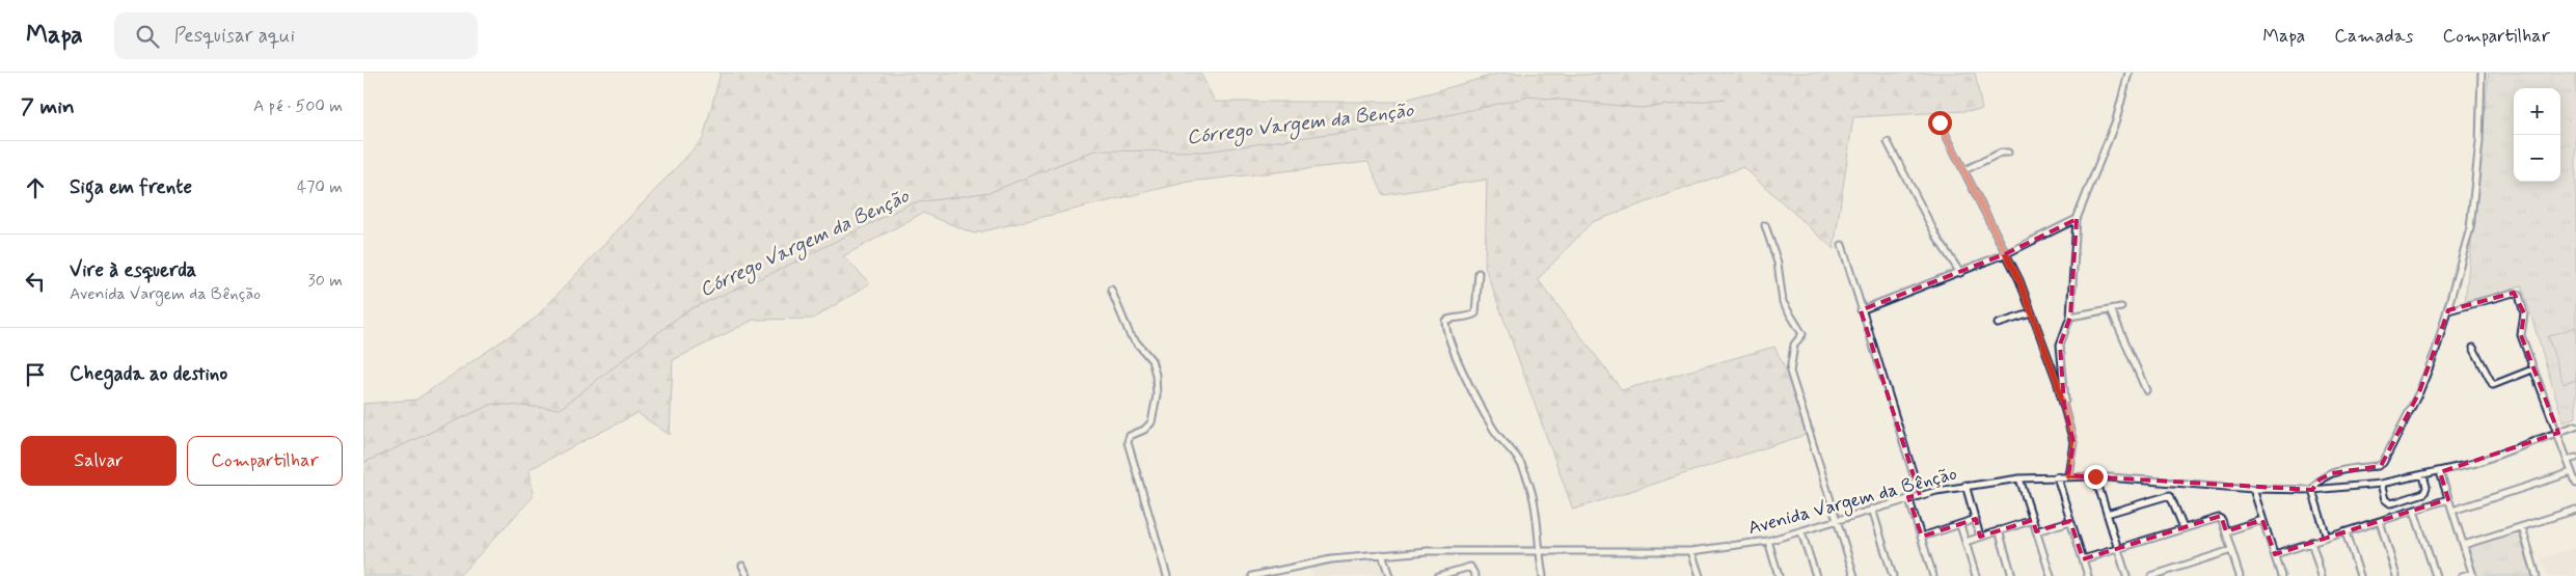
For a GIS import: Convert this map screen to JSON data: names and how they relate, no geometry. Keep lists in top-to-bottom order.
{
  "streets": {
    "street": ["Avenida Vargem da Bênção"]
  },
  "water": ["Córrego Vargem da Benção"],
  "page": {
    "header": "Mapa",
    "search": "Pesquisar aqui",
    "nav": ["Mapa", "Camadas", "Compartilhar"],
    "heading": ["7 min", "A pé · 500 m"],
    "map_buttons": ["+", "−"],
    "list": [
      ["Siga em frente", "470 m"],
      ["Vire à esquerda", "Avenida Vargem da Bênção", "30 m"],
      "Chegada ao destino"
    ],
    "buttons": ["Salvar", "Compartilhar"]
  }
}
